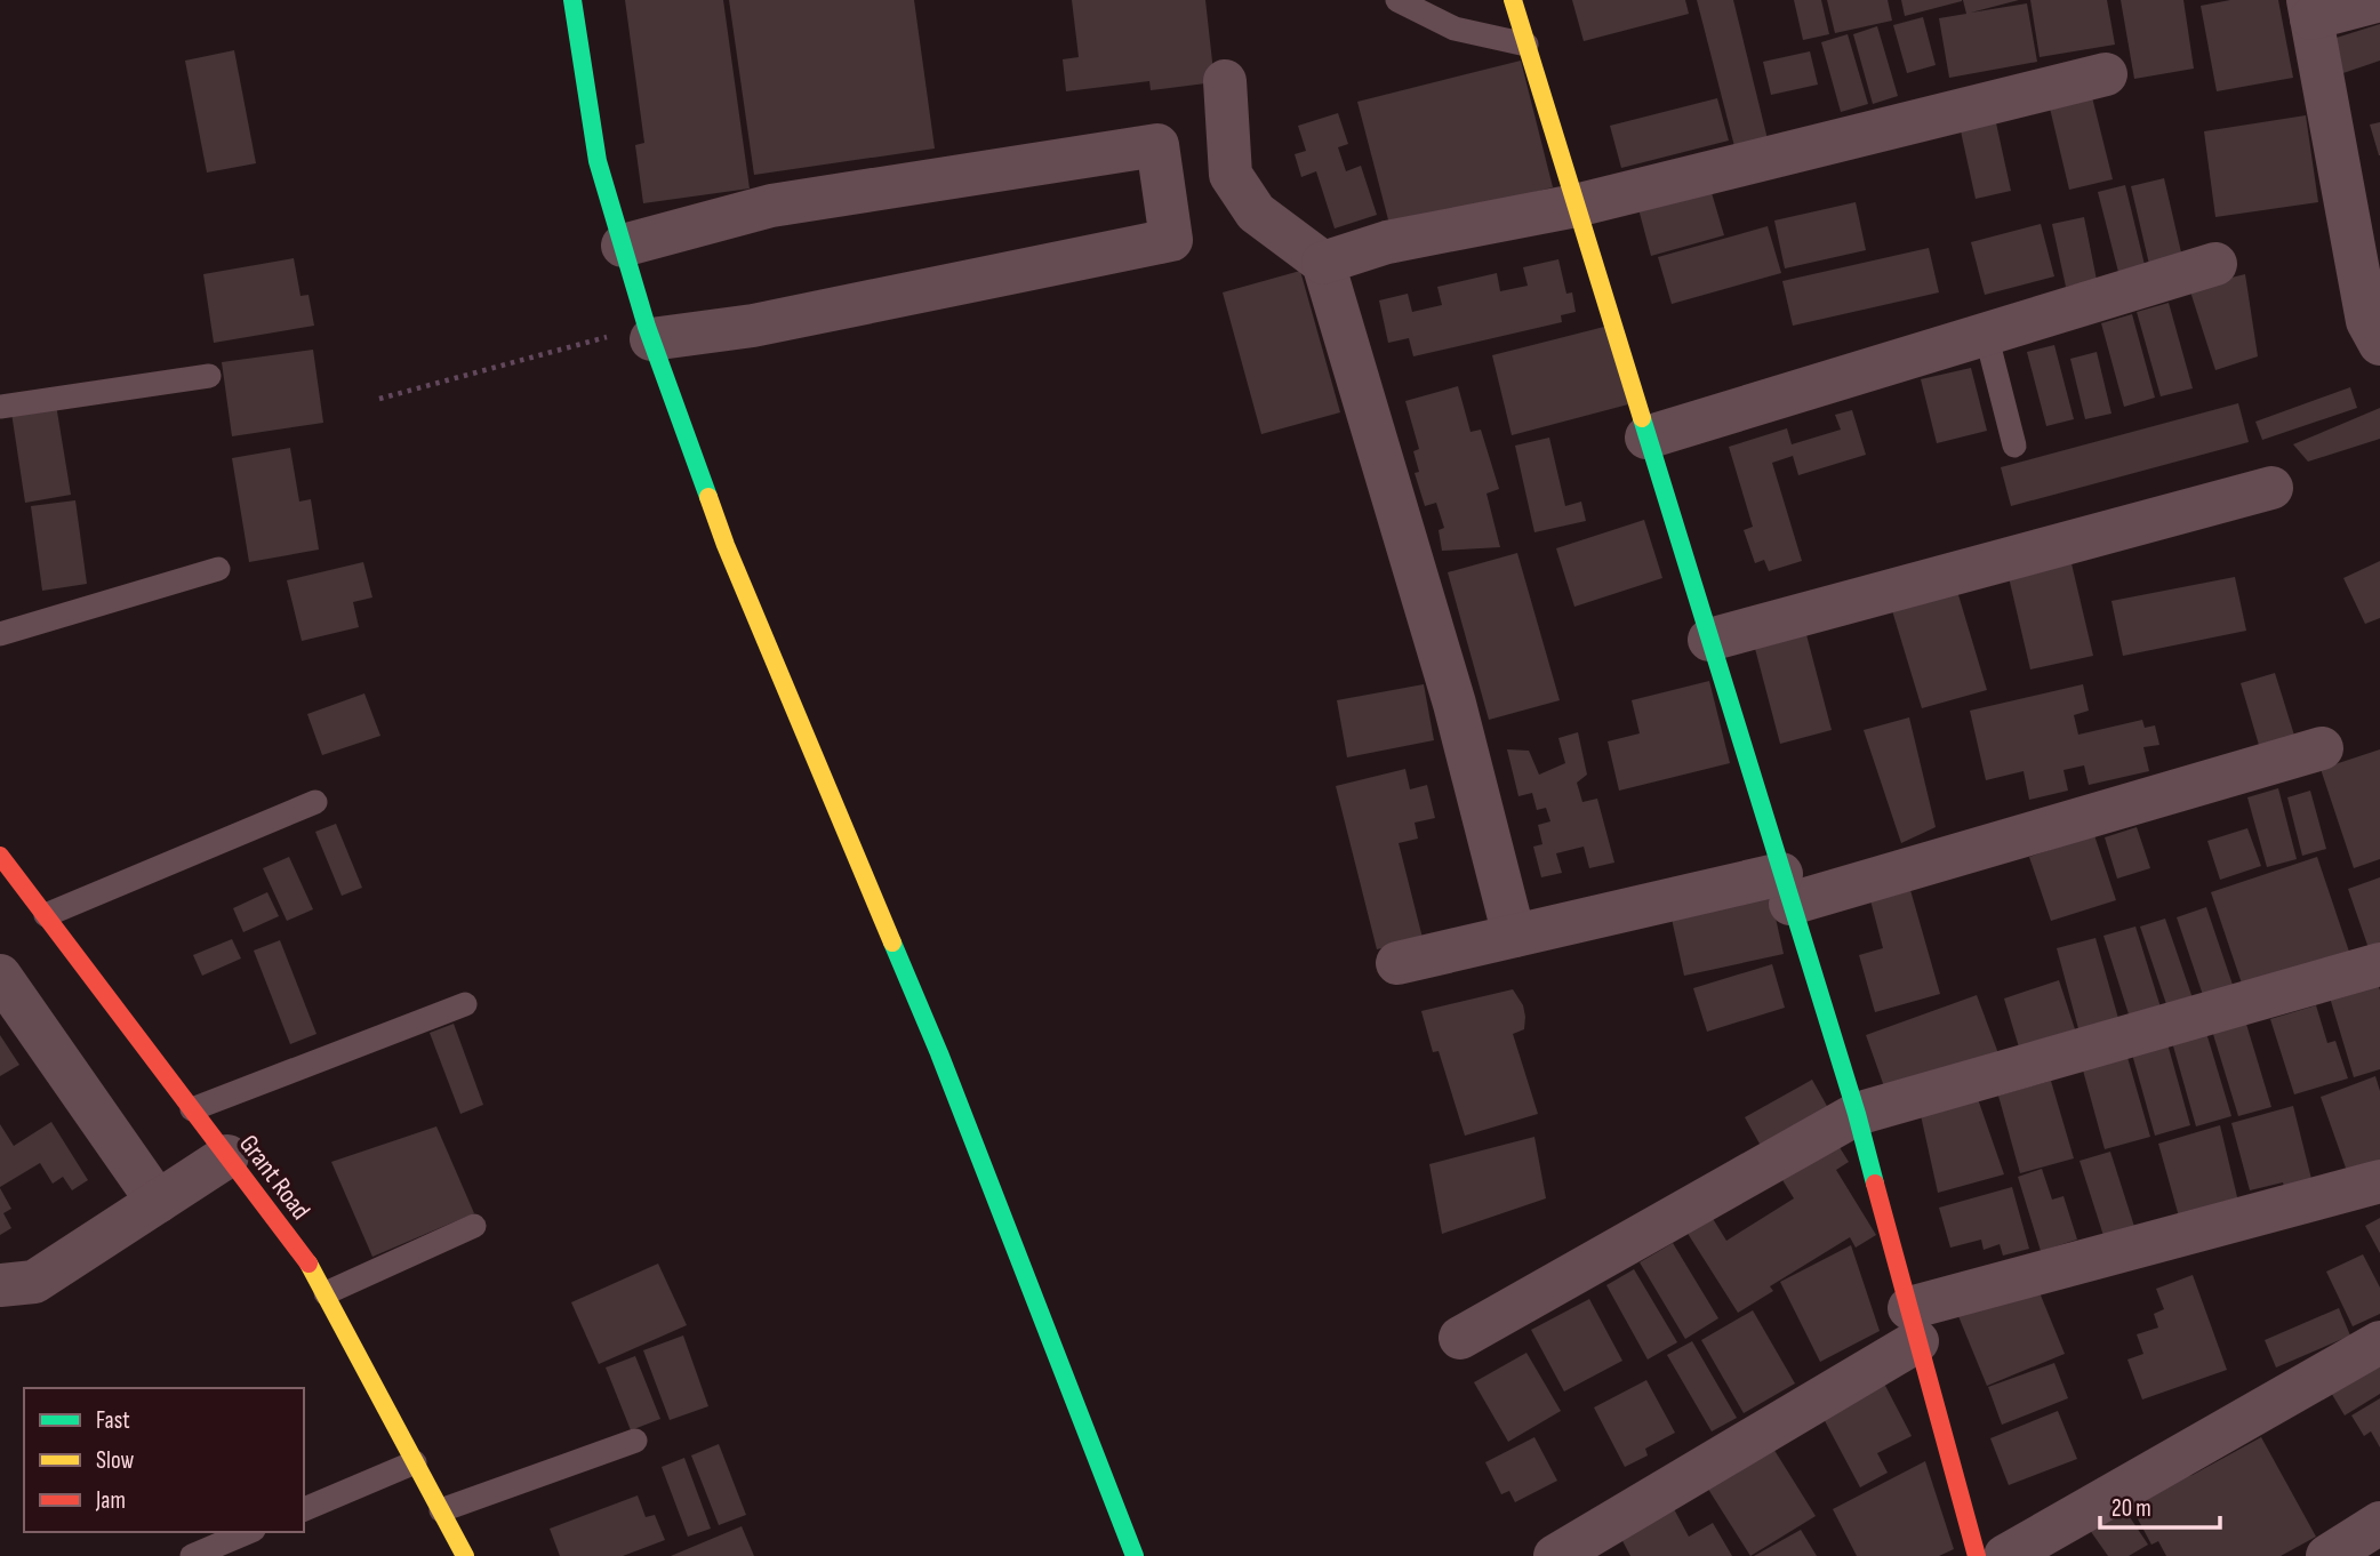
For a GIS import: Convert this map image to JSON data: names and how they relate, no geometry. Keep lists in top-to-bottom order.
{
  "streets": {
    "street": ["Grant Road"]
  },
  "legend": ["Fast", "Slow", "Jam"],
  "scale_bar": "20 m"
}
